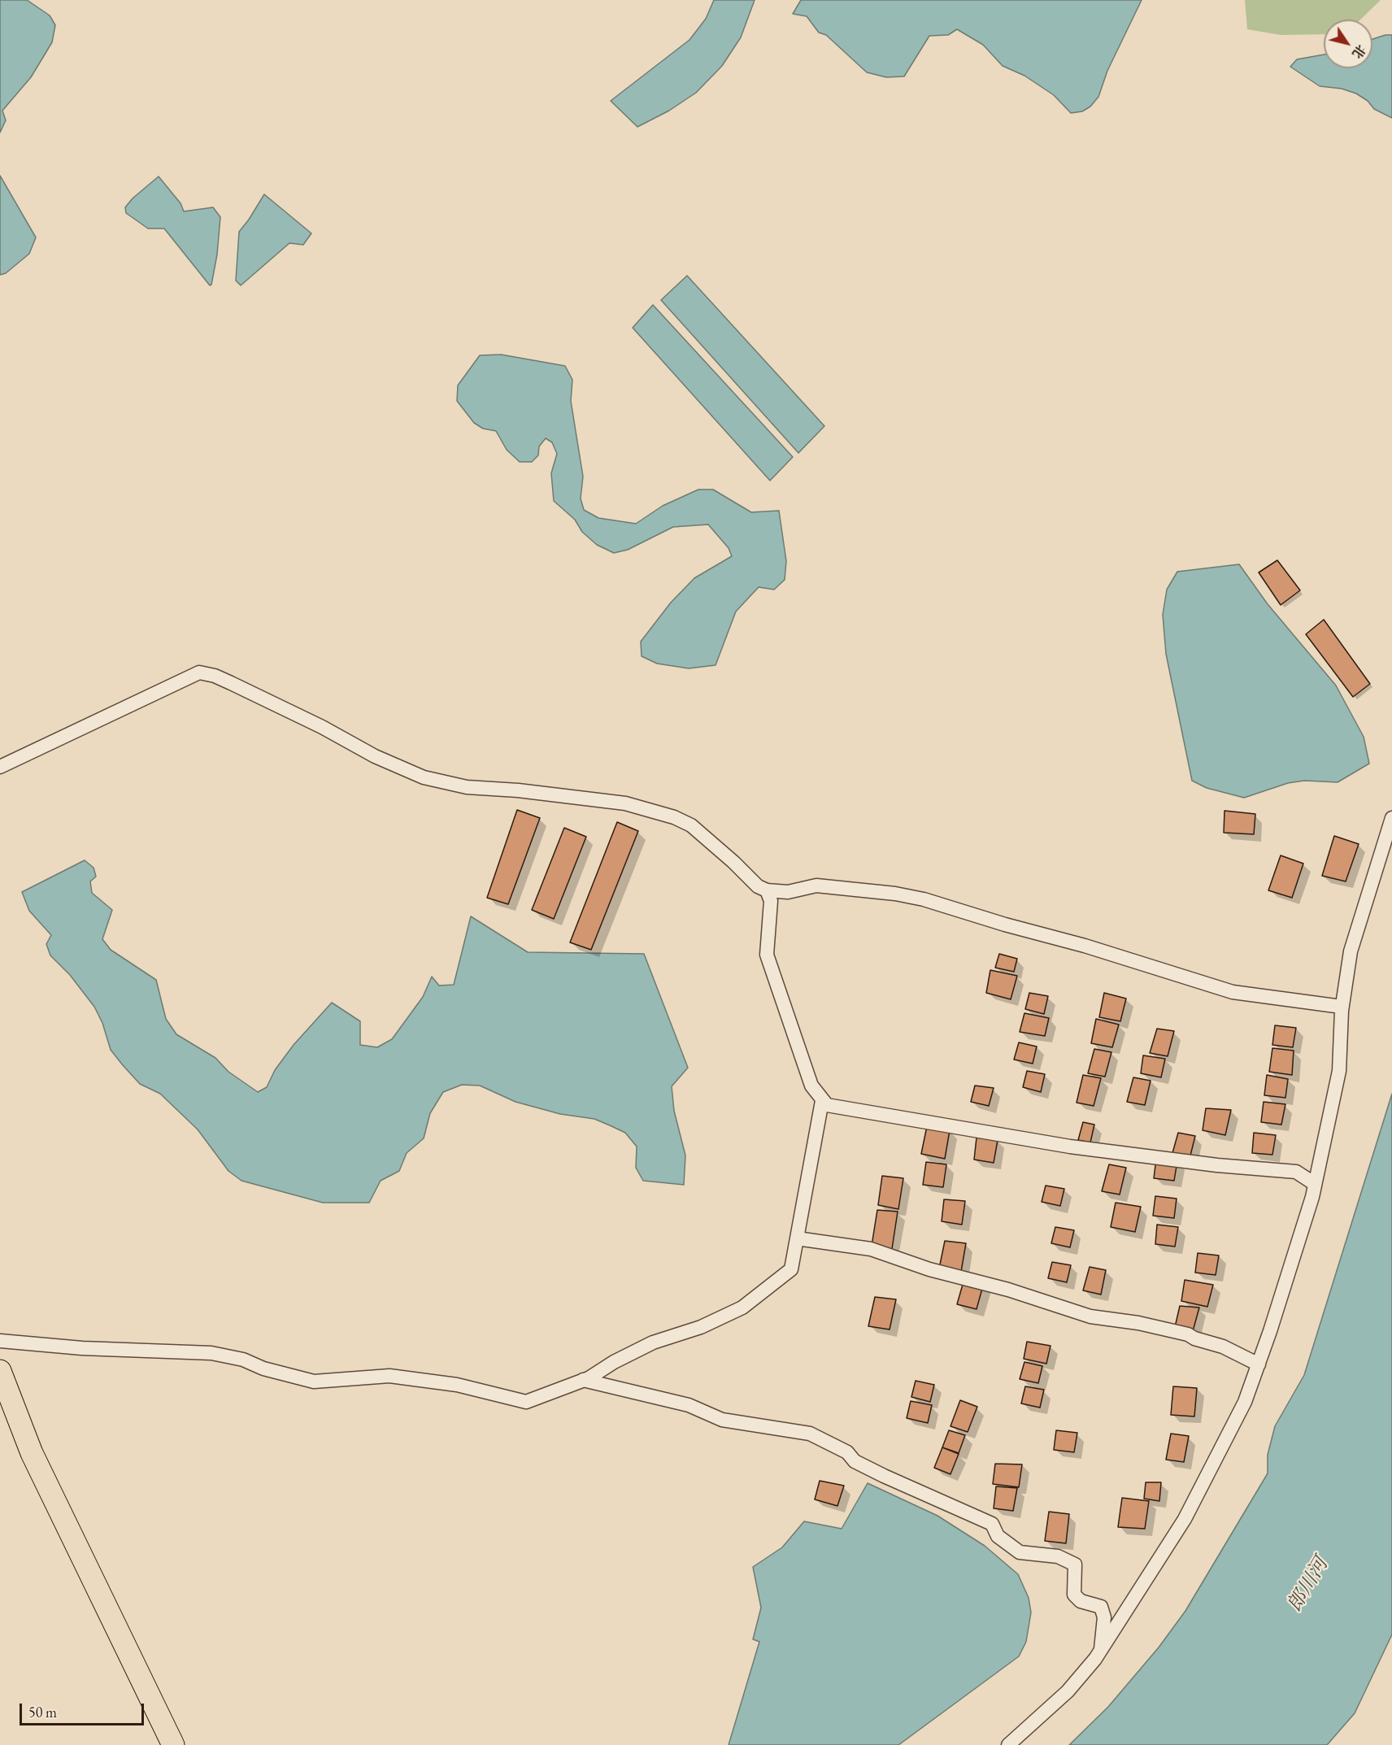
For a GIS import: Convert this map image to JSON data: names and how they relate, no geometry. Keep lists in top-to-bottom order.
{
  "water": ["郎川河"],
  "scale_bar": "50 m",
  "north": "bottom right"
}
